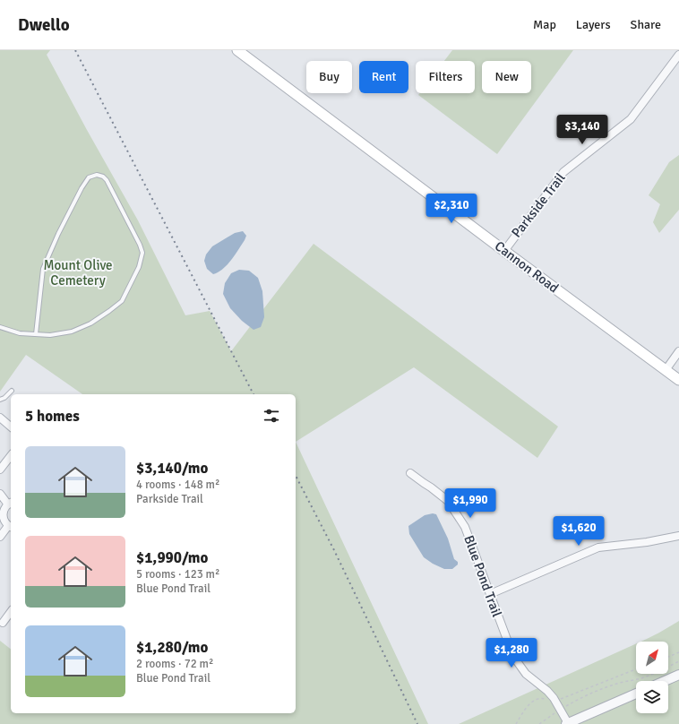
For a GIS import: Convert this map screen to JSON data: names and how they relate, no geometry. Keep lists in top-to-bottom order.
{
  "streets": {
    "main road": ["Cannon Road"],
    "street": ["Parkside Trail", "Blue Pond Trail"]
  },
  "crossings": [
    ["Parkside Trail", "Cannon Road"]
  ],
  "parks": ["Mount Olive Cemetery"],
  "north": "top right",
  "page": {
    "header": "Dwello",
    "nav": ["Map", "Layers", "Share"],
    "chip": [
      "Buy",
      "Rent",
      "Filters",
      "New"
    ],
    "price": [
      "$3,140",
      "$2,310",
      "$1,990",
      "$1,620",
      "$1,280"
    ],
    "heading": "5 homes",
    "list": [
      {
        "name": "$3,140/mo",
        "note": "4 rooms · 148 m² · Parkside Trail"
      },
      {
        "name": "$1,990/mo",
        "note": "5 rooms · 123 m² · Blue Pond Trail"
      },
      {
        "name": "$1,280/mo",
        "note": "2 rooms · 72 m² · Blue Pond Trail"
      }
    ]
  }
}
